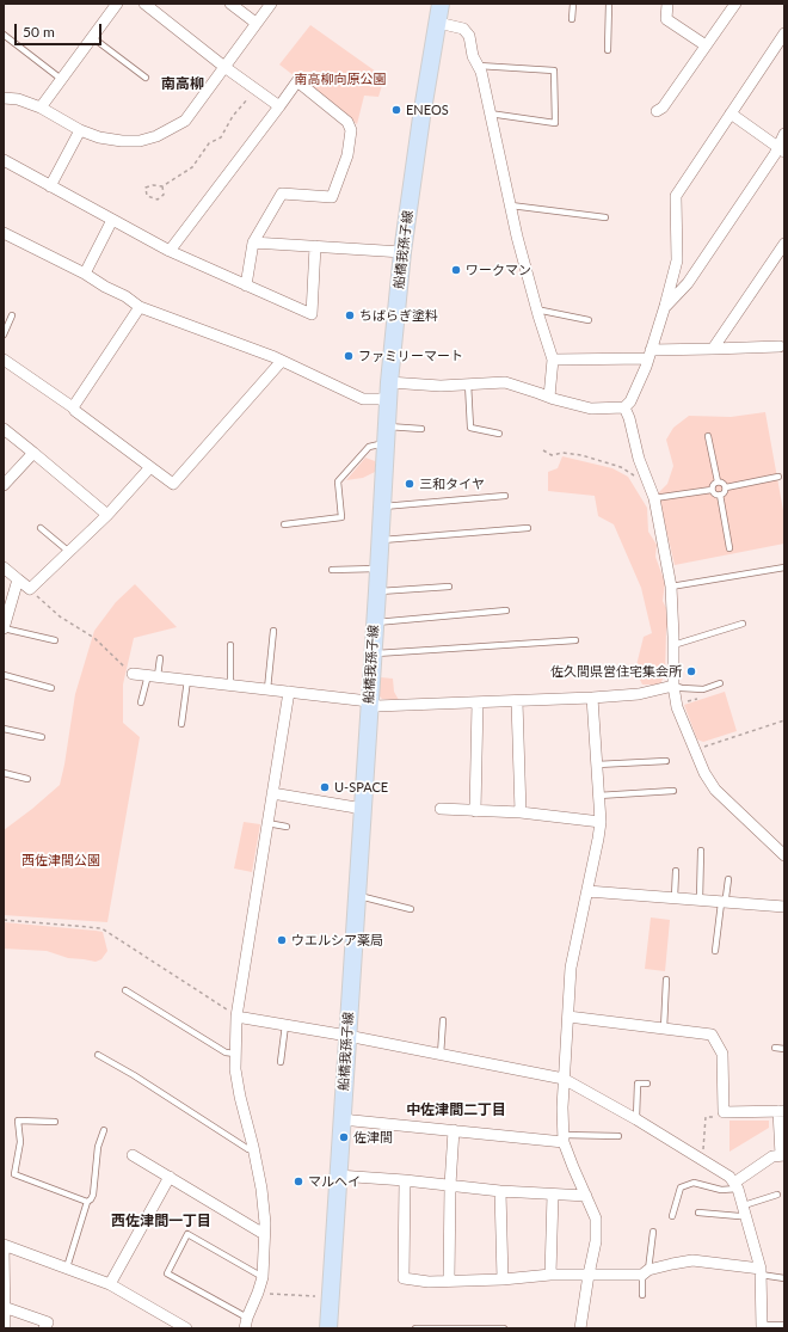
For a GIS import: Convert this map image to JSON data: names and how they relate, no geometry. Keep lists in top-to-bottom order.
{
  "streets": {
    "main road": ["船橋我孫子線"]
  },
  "districts": ["南高柳", "中佐津間二丁目", "西佐津間一丁目"],
  "parks": ["南高柳向原公園", "西佐津間公園"],
  "places": [
    "ENEOS",
    "ワークマン",
    "ちばらぎ塗料",
    "ファミリーマート",
    "三和タイヤ",
    "佐久間県営住宅集会所",
    "U-SPACE",
    "ウエルシア薬局",
    "佐津間",
    "マルヘイ"
  ],
  "scale_bar": "50 m"
}
